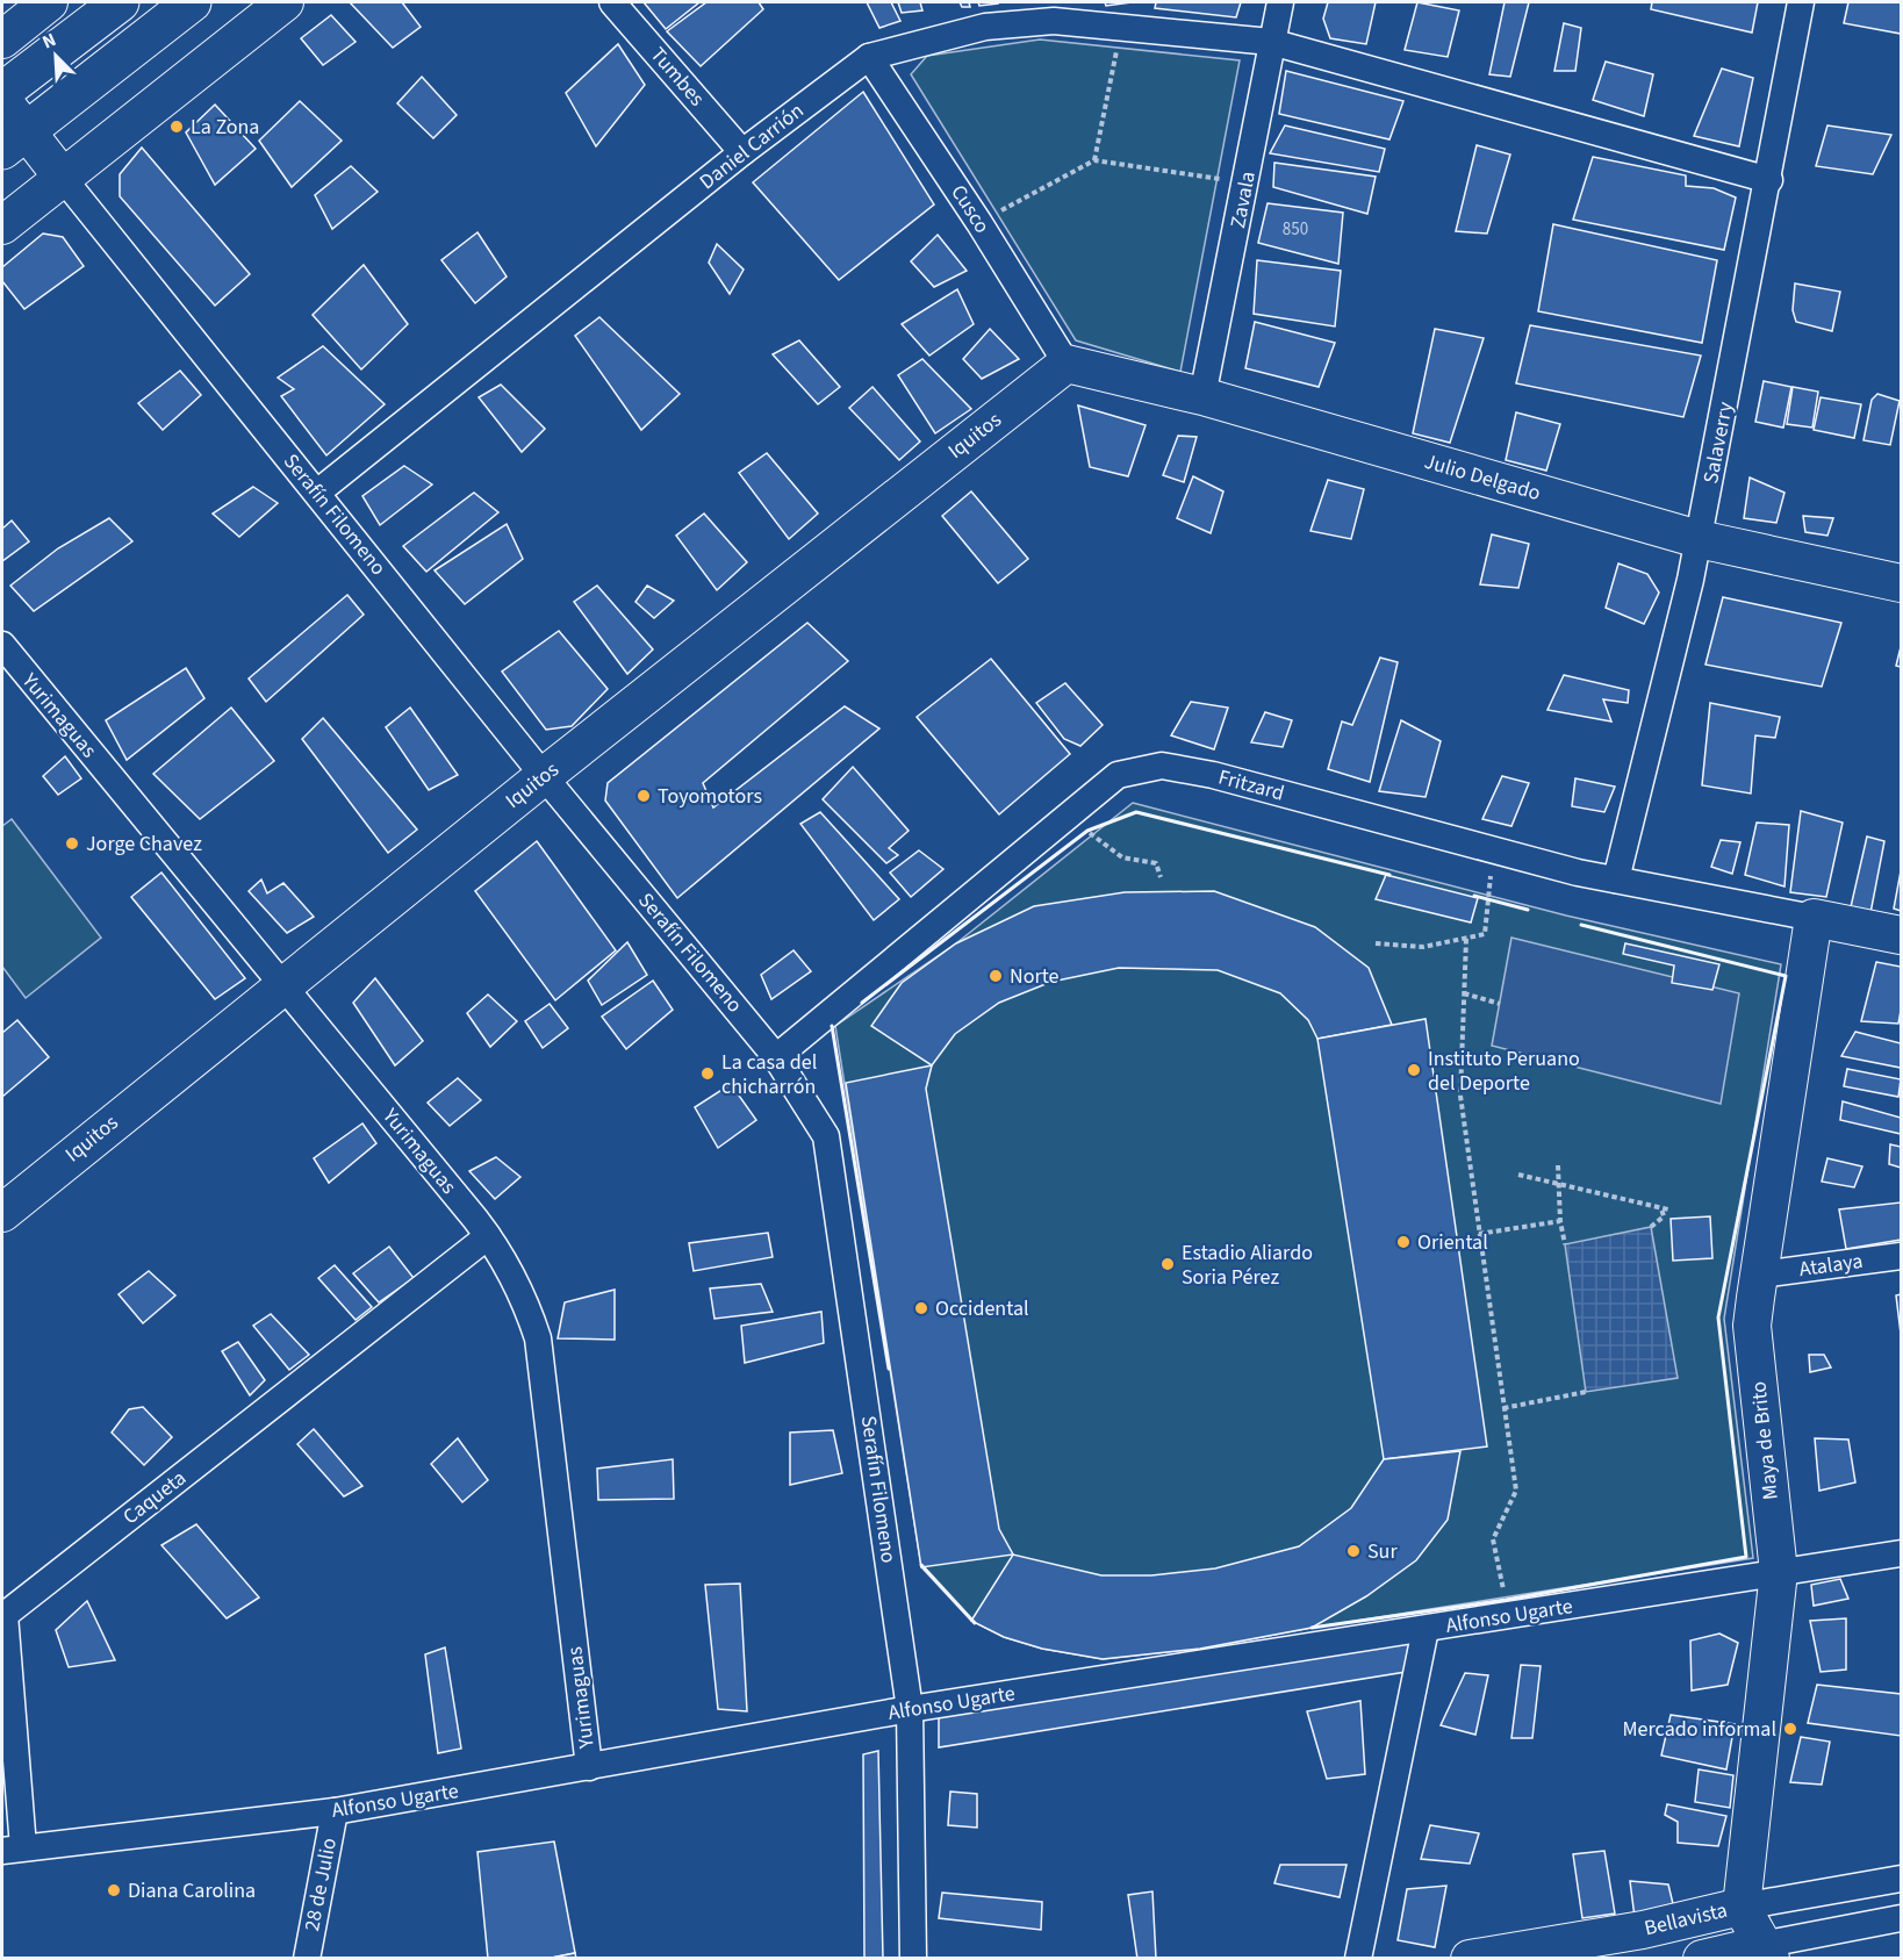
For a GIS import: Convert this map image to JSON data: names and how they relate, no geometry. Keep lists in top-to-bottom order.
{
  "streets": {
    "street": [
      "Tumbes",
      "Daniel Carrión",
      "Zavala",
      "Cusco",
      "Iquitos",
      "Salaverry",
      "Julio Delgado",
      "Serafín Filomeno",
      "Yurimaguas",
      "Fritzard",
      "Atalaya",
      "Maya de Brito",
      "Caqueta",
      "Alfonso Ugarte",
      "28 de Julio",
      "Bellavista"
    ]
  },
  "crossings": [
    ["Tumbes", "Daniel Carrión"],
    ["Daniel Carrión", "Zavala"],
    ["Daniel Carrión", "Cusco"],
    ["Daniel Carrión", "Salaverry"],
    ["Daniel Carrión", "Serafín Filomeno"],
    ["Zavala", "Julio Delgado"],
    ["Cusco", "Iquitos"],
    ["Cusco", "Julio Delgado"],
    ["Iquitos", "Julio Delgado"],
    ["Iquitos", "Serafín Filomeno"],
    ["Iquitos", "Yurimaguas"],
    ["Salaverry", "Julio Delgado"],
    ["Salaverry", "Fritzard"],
    ["Serafín Filomeno", "Fritzard"],
    ["Serafín Filomeno", "Alfonso Ugarte"],
    ["Yurimaguas", "Caqueta"],
    ["Yurimaguas", "Alfonso Ugarte"],
    ["Fritzard", "Maya de Brito"],
    ["Atalaya", "Maya de Brito"],
    ["Maya de Brito", "Alfonso Ugarte"],
    ["Maya de Brito", "Bellavista"],
    ["Caqueta", "Alfonso Ugarte"],
    ["Alfonso Ugarte", "28 de Julio"]
  ],
  "places": [
    "La Zona",
    "Toyomotors",
    "Jorge Chavez",
    "Norte",
    "Instituto Peruano del Deporte",
    "La casa del chicharrón",
    "Oriental",
    "Estadio Aliardo Soria Pérez",
    "Occidental",
    "Sur",
    "Mercado informal",
    "Diana Carolina"
  ],
  "house_numbers": ["850"],
  "north": "top left"
}
